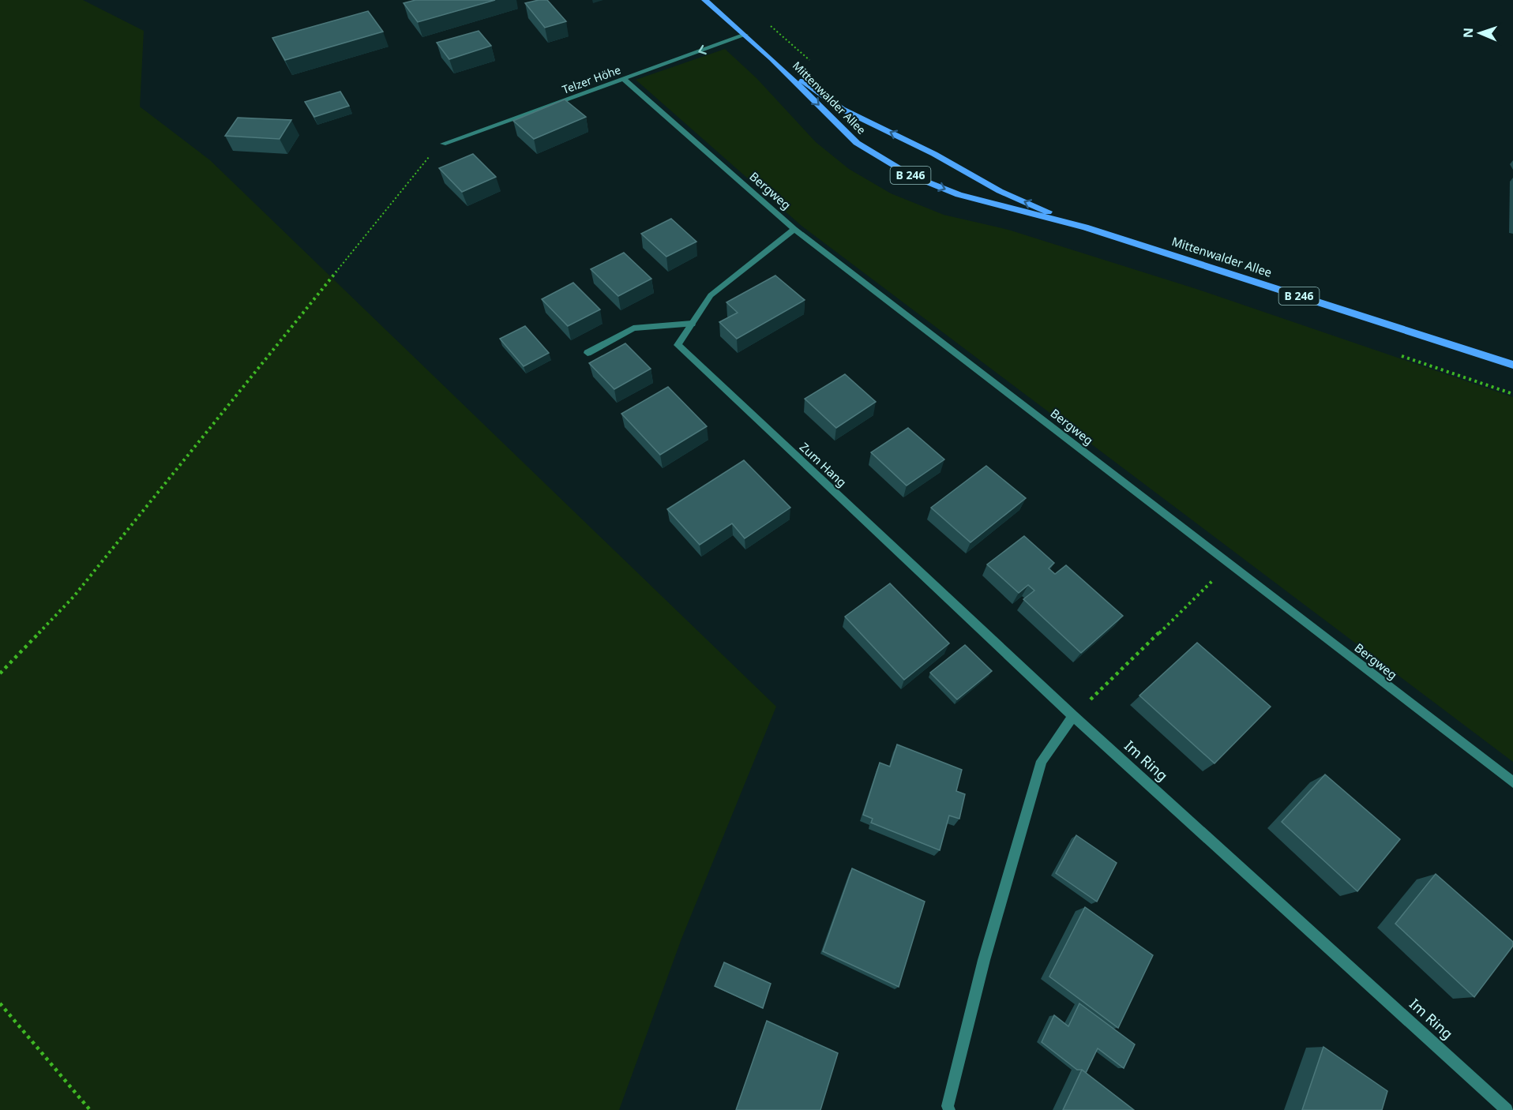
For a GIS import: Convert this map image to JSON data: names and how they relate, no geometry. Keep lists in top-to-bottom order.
{
  "streets": {
    "main road": ["Mittenwalder Allee", "B 246"],
    "street": [
      "Telzer Höhe",
      "Bergweg",
      "Zum Hang",
      "Im Ring"
    ]
  },
  "crossings": [
    ["Telzer Höhe", "Mittenwalder Allee"],
    ["Telzer Höhe", "Bergweg"],
    ["Bergweg", "Zum Hang"],
    ["Zum Hang", "Im Ring"]
  ],
  "one_way": ["Telzer Höhe"],
  "north": "left"
}
